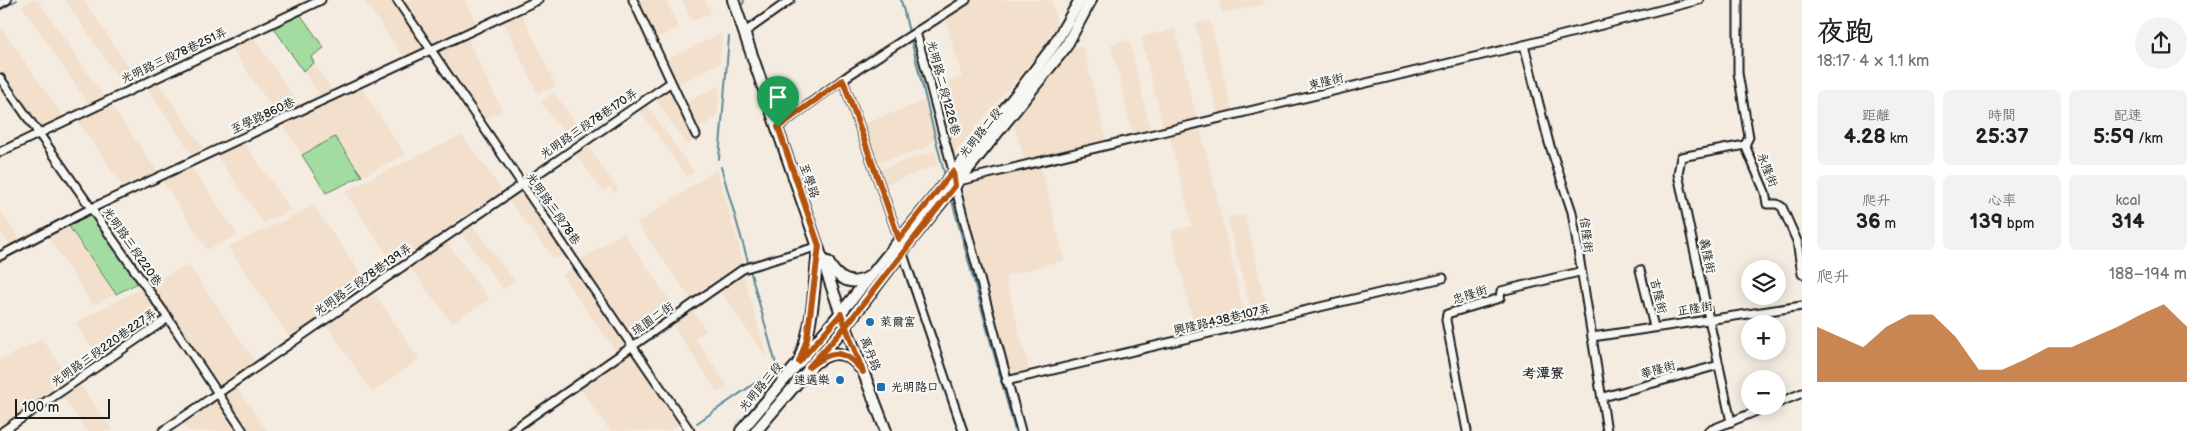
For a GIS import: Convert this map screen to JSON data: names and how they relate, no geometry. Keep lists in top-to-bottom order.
{
  "streets": {
    "street": [
      "光明路三段78巷251弄",
      "東隆街",
      "光明路二段1226巷",
      "至學路860巷",
      "光明路三段78巷170弄",
      "光明路二段",
      "永隆街",
      "至學路",
      "光明路三段78巷",
      "信隆街",
      "光明路三段220巷",
      "義隆街",
      "光明路三段78巷139弄",
      "忠隆街",
      "吉隆街",
      "正隆街",
      "琉園二街",
      "興隆路438巷107弄",
      "光明路三段220巷227弄",
      "萬丹路",
      "華隆街",
      "光明路三段"
    ]
  },
  "crossings": [
    ["光明路三段78巷251弄", "光明路三段220巷"],
    ["東隆街", "光明路二段1226巷"],
    ["東隆街", "光明路二段"],
    ["東隆街", "信隆街"],
    ["光明路二段1226巷", "光明路二段"],
    ["光明路二段1226巷", "興隆路438巷107弄"],
    ["至學路860巷", "光明路三段78巷"],
    ["至學路860巷", "光明路三段220巷"],
    ["光明路三段78巷170弄", "光明路三段78巷"],
    ["光明路三段78巷170弄", "光明路三段78巷139弄"],
    ["光明路二段", "至學路"],
    ["光明路二段", "萬丹路"],
    ["光明路二段", "光明路三段"],
    ["永隆街", "義隆街"],
    ["至學路", "琉園二街"],
    ["至學路", "萬丹路"],
    ["至學路", "光明路三段"],
    ["光明路三段78巷", "光明路三段78巷139弄"],
    ["光明路三段78巷", "琉園二街"],
    ["信隆街", "忠隆街"],
    ["信隆街", "正隆街"],
    ["信隆街", "華隆街"],
    ["光明路三段220巷", "光明路三段78巷139弄"],
    ["光明路三段220巷", "光明路三段220巷227弄"],
    ["義隆街", "正隆街"],
    ["義隆街", "華隆街"],
    ["吉隆街", "正隆街"],
    ["萬丹路", "光明路三段"]
  ],
  "districts": ["考潭寮"],
  "places": {
    "other": ["萊爾富", "速邁樂"],
    "transit": ["光明路口"]
  },
  "scale_bar": "100 m",
  "page": {
    "heading": ["夜跑", "18:17 · 4 × 1.1 km"],
    "stats": [
      ["距離", "4.28 km"],
      ["時間", "25:37"],
      ["配速", "5:59 /km"],
      ["爬升", "36 m"],
      ["心率", "139 bpm"],
      ["kcal", "314"]
    ],
    "chart": ["爬升", "188–194 m"],
    "map_buttons": ["+", "−"],
    "scale": "100 m"
  }
}
